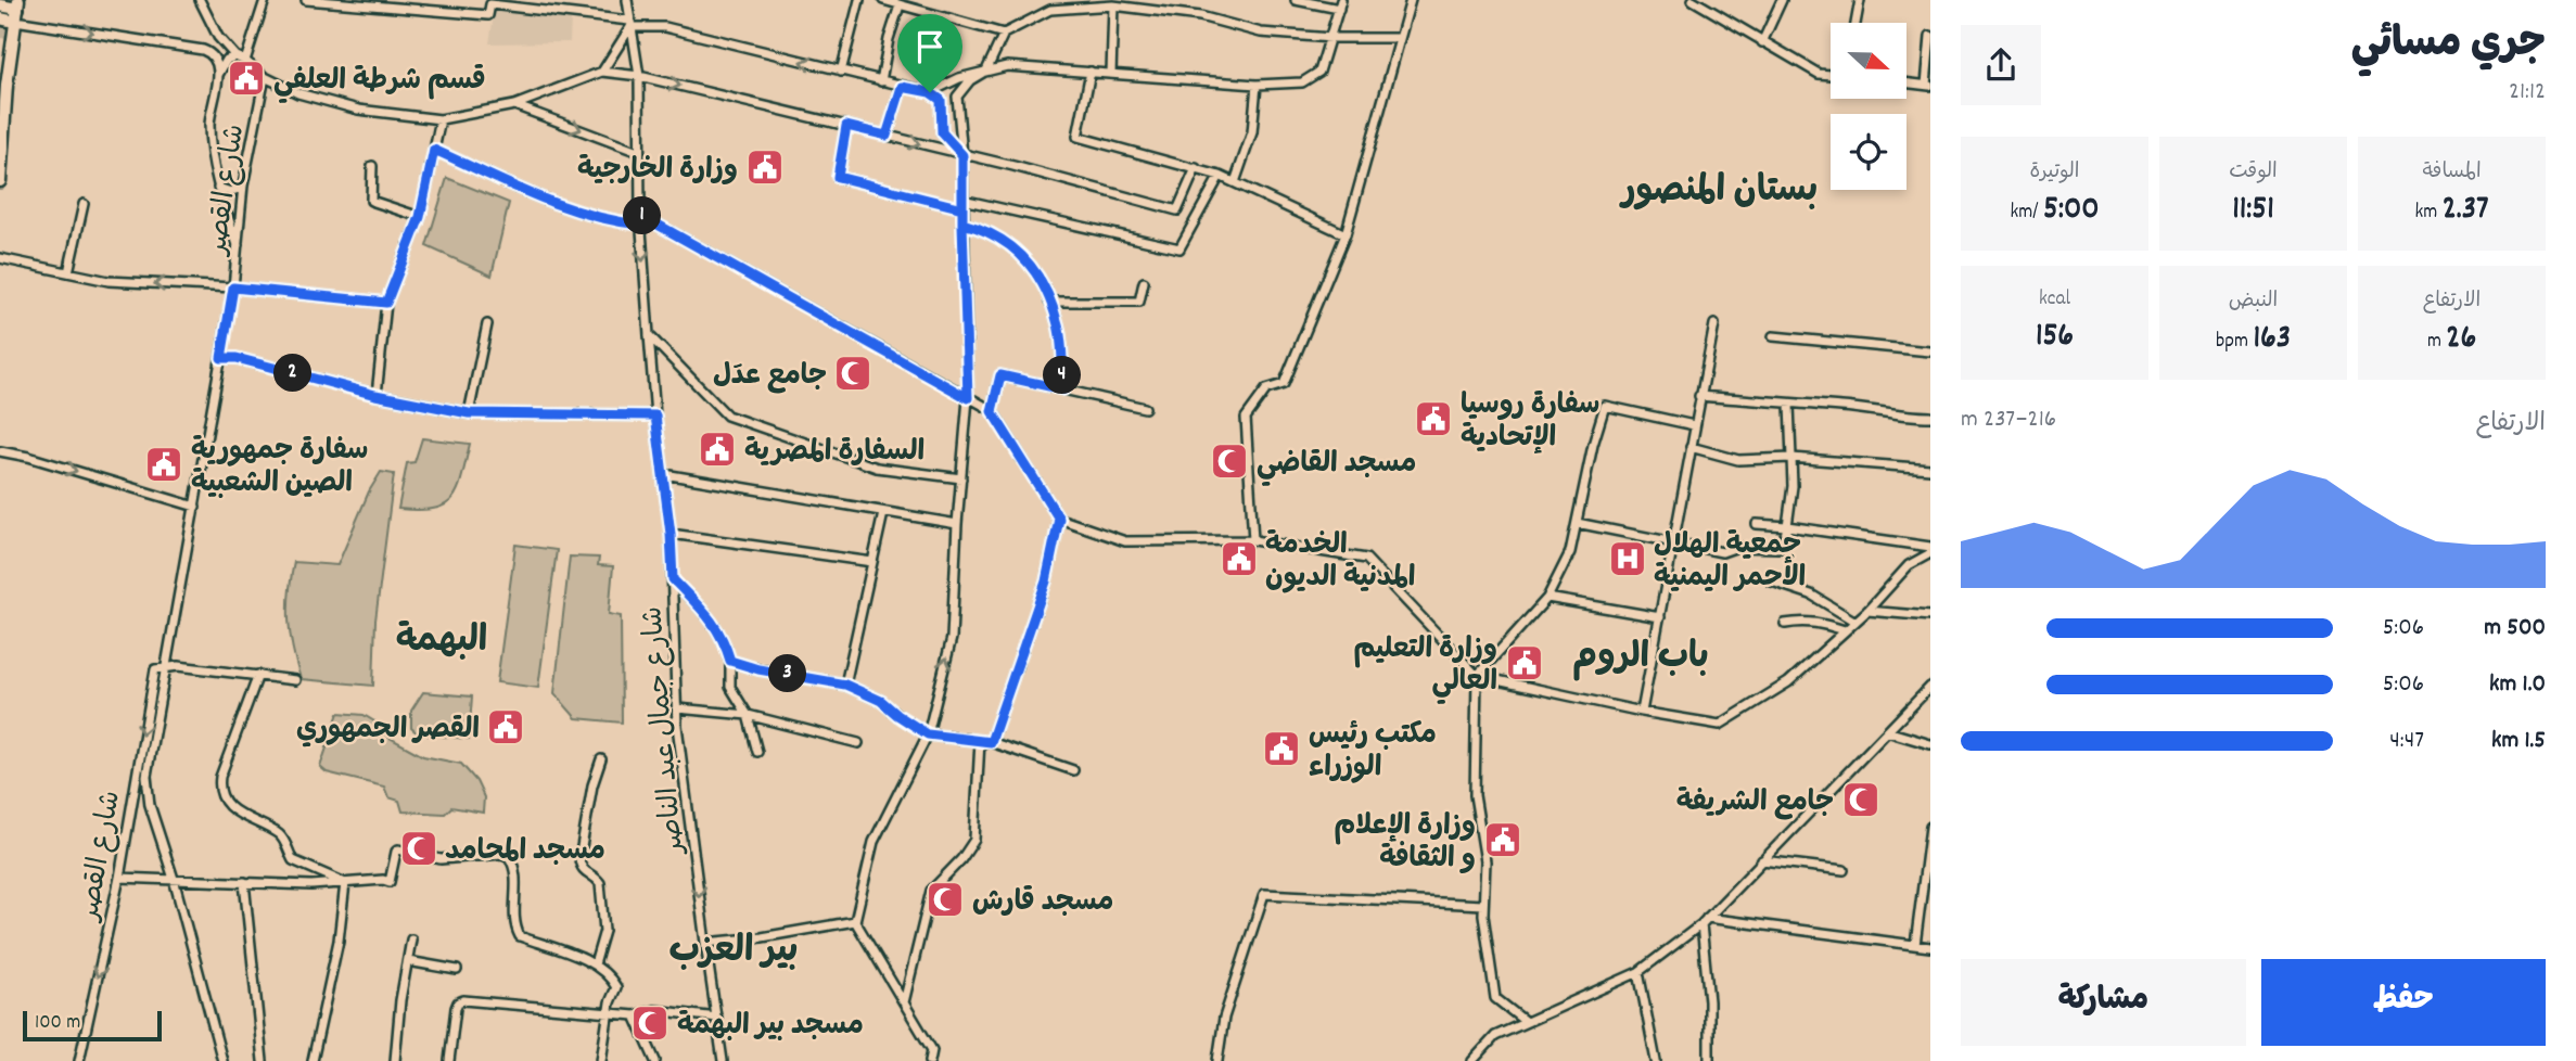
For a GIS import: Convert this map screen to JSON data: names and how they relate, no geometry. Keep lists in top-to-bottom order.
{
  "streets": {
    "street": ["شارع القصر", "شارع جمال عبد الناصر"]
  },
  "districts": [
    "بستان المنصور",
    "البهمة",
    "باب الروم",
    "بير العزب"
  ],
  "places": {
    "public building": [
      "قسم شرطة العلفي",
      "وزارة الخارجية",
      "سفارة روسيا الإتحادية",
      "السفارة المصرية",
      "سفارة جمهورية الصين الشعبية",
      "الخدمة المدنية الديون",
      "وزارة التعليم العالي",
      "القصر الجمهوري",
      "مكتب رئيس الوزراء",
      "وزارة الإعلام و الثقافة"
    ],
    "mosque": [
      "جامع عدَل",
      "مسجد القاضي",
      "جامع الشريفة",
      "مسجد المحامد",
      "مسجد قارش",
      "مسجد بير البهمة"
    ],
    "hospital": ["جمعية الهلال الأحمر اليمنية"]
  },
  "scale_bar": "100 m",
  "north": "right",
  "page": {
    "heading": ["جري مسائي", "21:12"],
    "stats": [
      ["المسافة", "2.37 km"],
      ["الوقت", "11:51"],
      ["الوتيرة", "5:00 /km"],
      ["الارتفاع", "26 m"],
      ["النبض", "163 bpm"],
      ["kcal", "156"]
    ],
    "pins": [
      "1",
      "2",
      "4",
      "3"
    ],
    "chart": ["الارتفاع", "216–237 m"],
    "list": [
      {
        "name": "500 m",
        "note": "5:06"
      },
      {
        "name": "1.0 km",
        "note": "5:06"
      },
      {
        "name": "1.5 km",
        "note": "4:47"
      }
    ],
    "buttons": ["حفظ", "مشاركة"],
    "scale": "100 m"
  }
}
